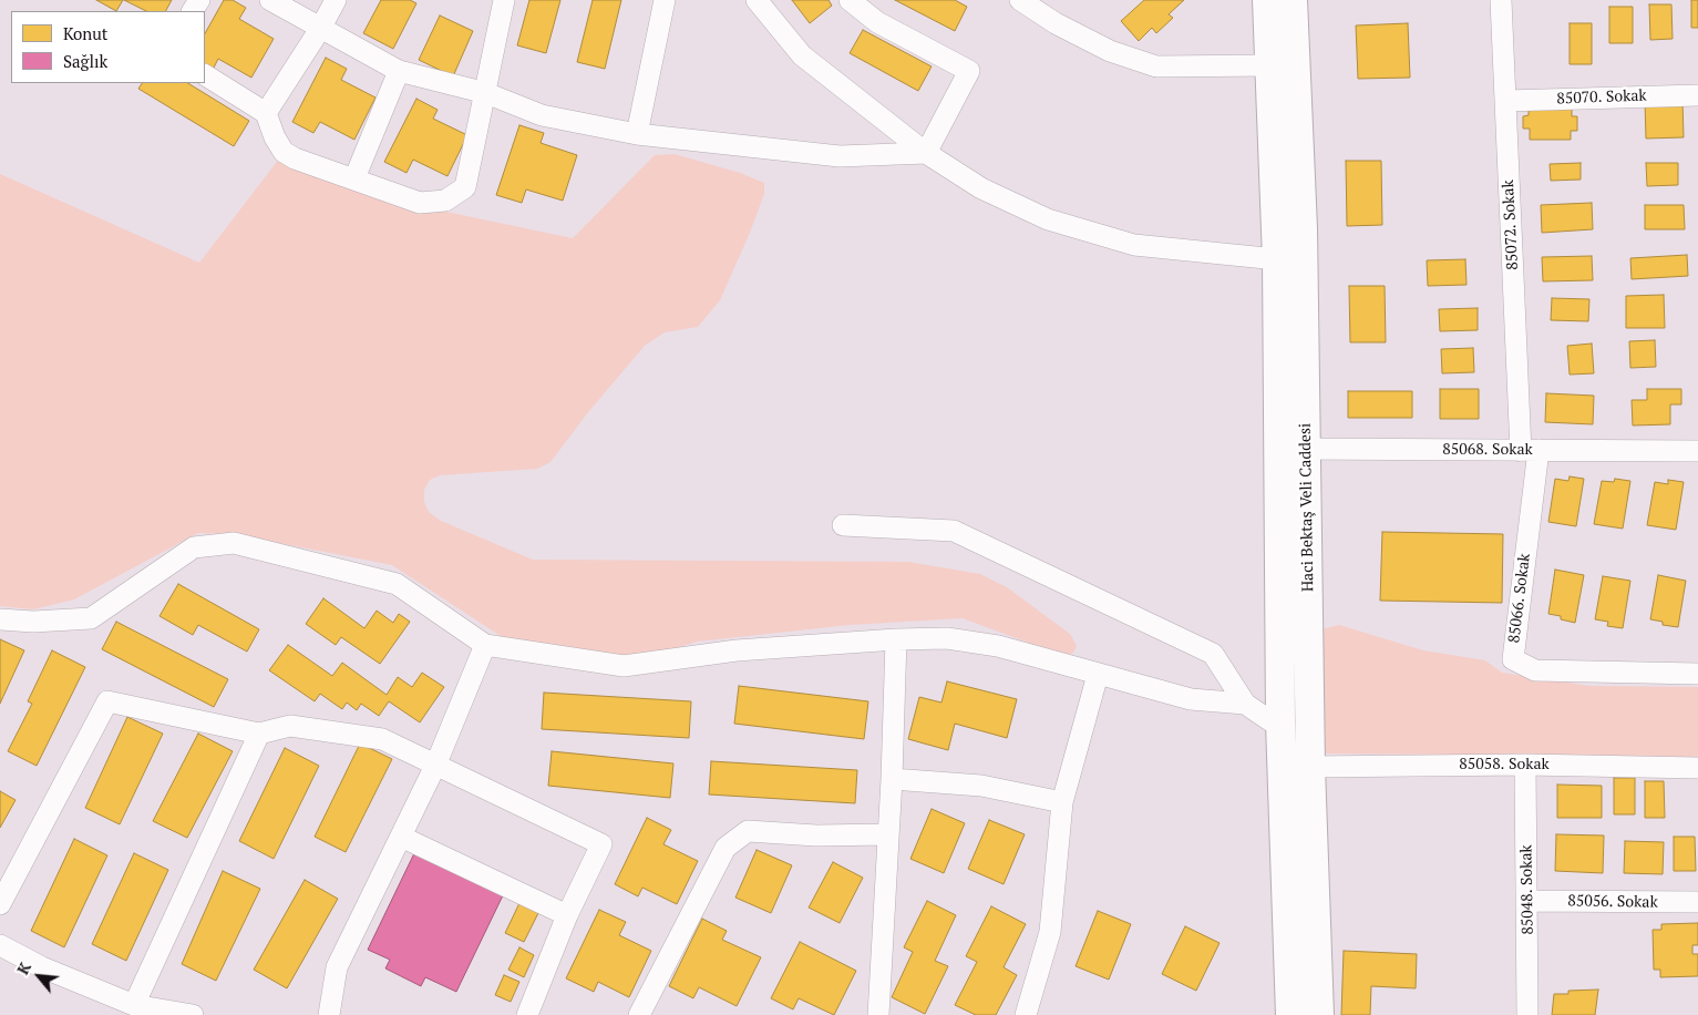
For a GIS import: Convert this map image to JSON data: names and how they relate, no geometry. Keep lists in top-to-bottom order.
{
  "streets": {
    "main road": ["Haci Bektaş Veli Caddesi"],
    "street": [
      "85070. Sokak",
      "85072. Sokak",
      "85068. Sokak",
      "85066. Sokak",
      "85058. Sokak",
      "85048. Sokak",
      "85056. Sokak"
    ]
  },
  "crossings": [
    ["85070. Sokak", "85072. Sokak"],
    ["85072. Sokak", "85068. Sokak"],
    ["85072. Sokak", "85066. Sokak"],
    ["85068. Sokak", "Haci Bektaş Veli Caddesi"],
    ["85068. Sokak", "85066. Sokak"],
    ["Haci Bektaş Veli Caddesi", "85058. Sokak"],
    ["85058. Sokak", "85048. Sokak"],
    ["85048. Sokak", "85056. Sokak"]
  ],
  "legend": ["Konut", "Sağlık"],
  "north": "top left"
}
